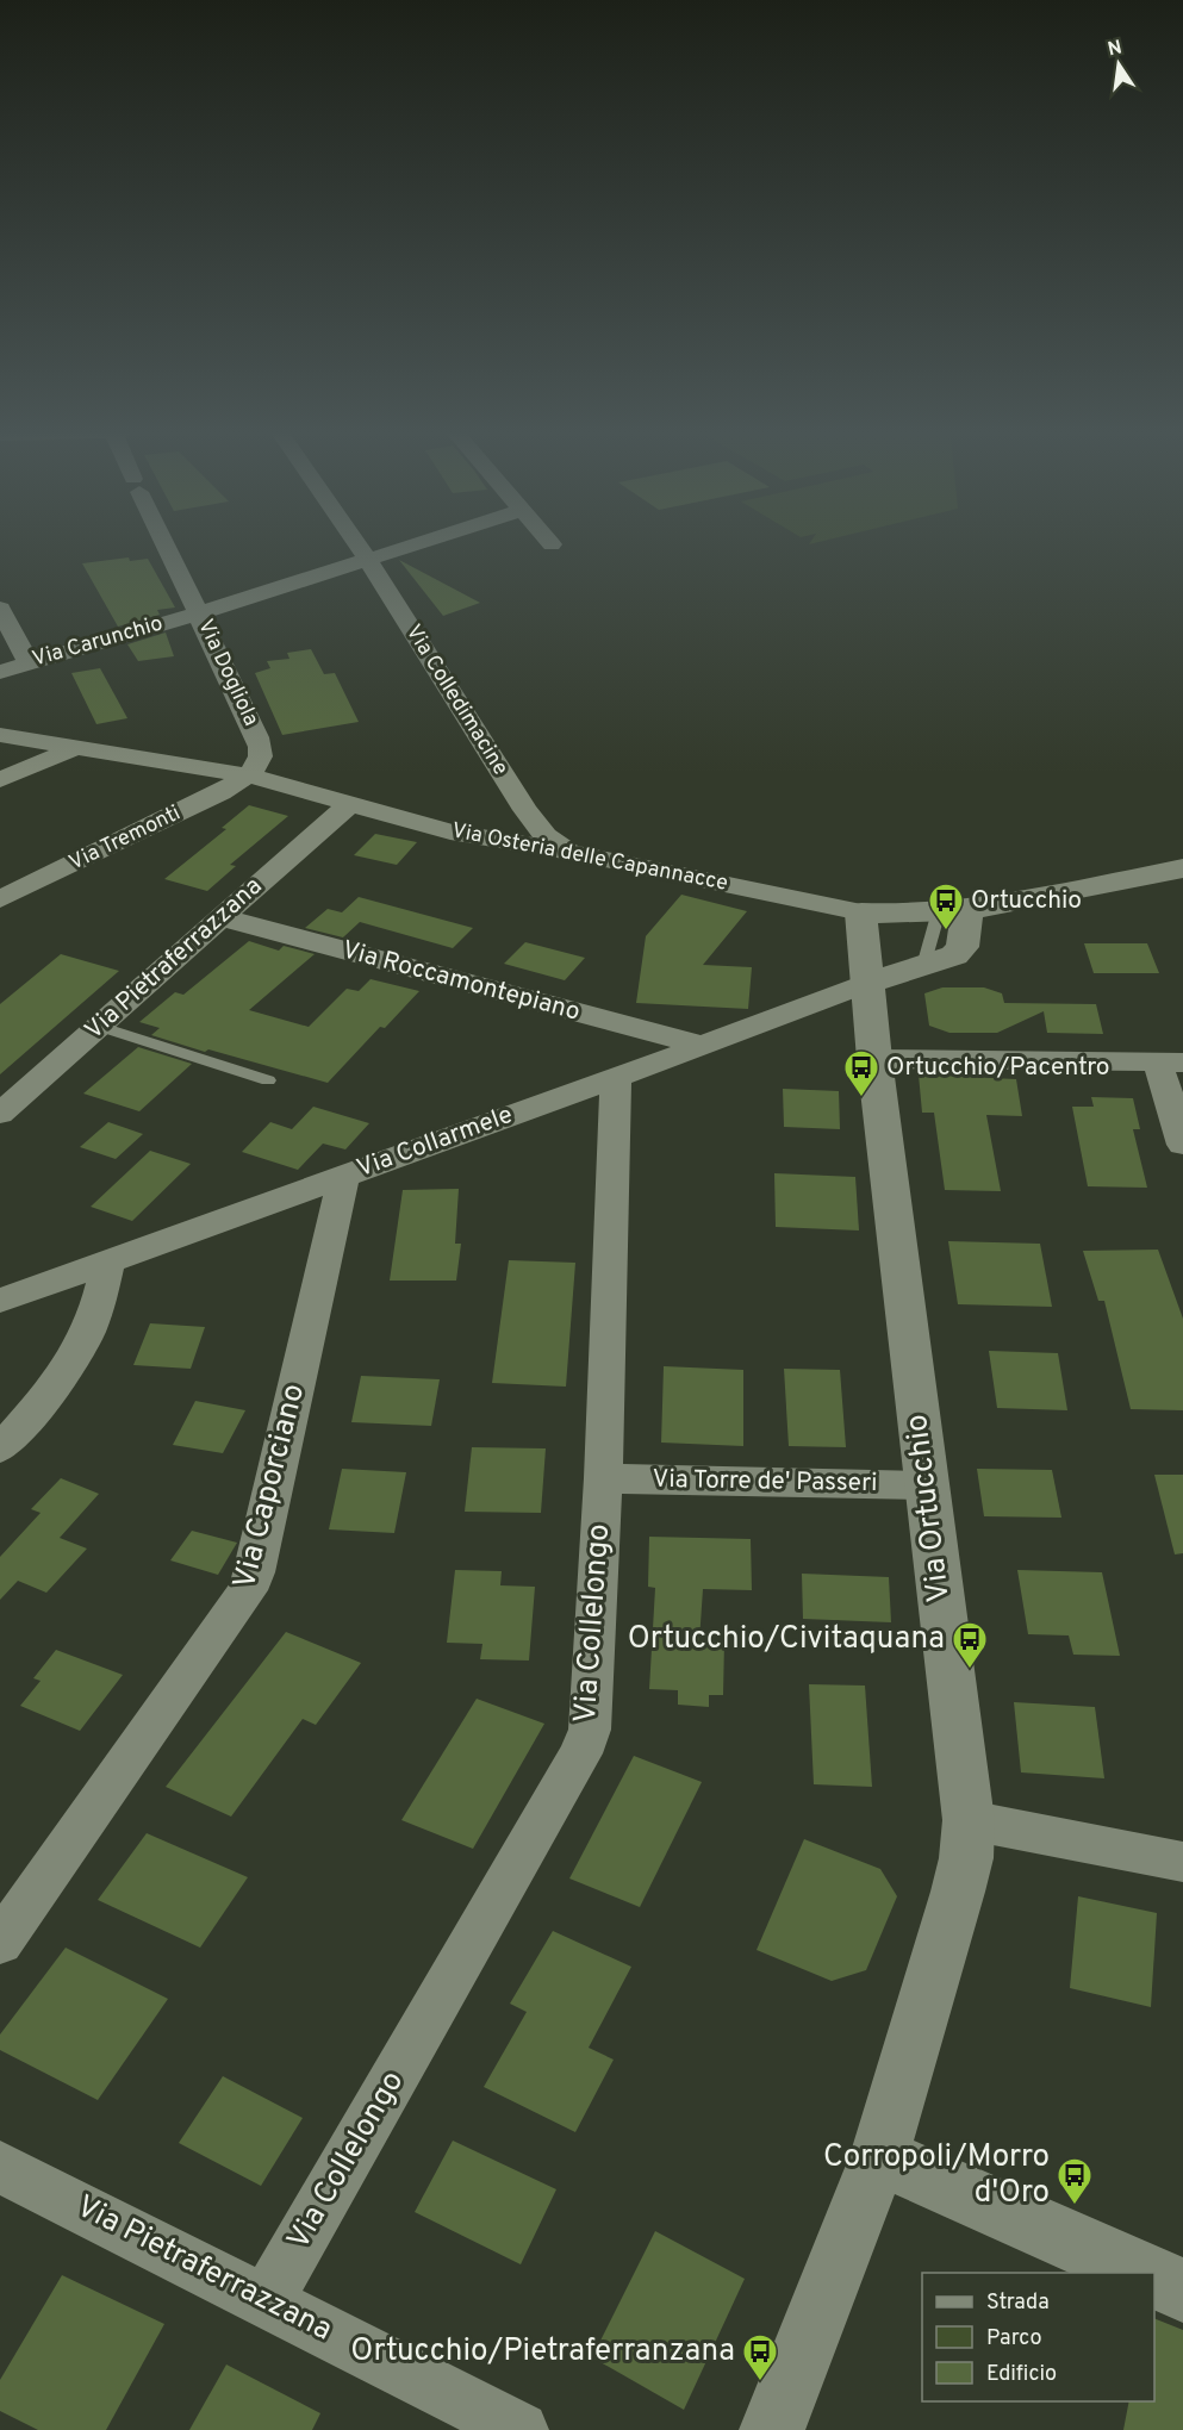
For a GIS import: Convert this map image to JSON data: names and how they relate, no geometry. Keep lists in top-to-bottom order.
{
  "streets": {
    "street": [
      "Via Carunchio",
      "Via Dogliola",
      "Via Colledimacine",
      "Via Tremonti",
      "Via Osteria delle Capannacce",
      "Via Pietraferrazzana",
      "Via Roccamontepiano",
      "Via Collarmele",
      "Via Torre de' Passeri",
      "Via Caporciano",
      "Via Ortucchio",
      "Via Collelongo"
    ]
  },
  "crossings": [
    ["Via Carunchio", "Via Dogliola"],
    ["Via Carunchio", "Via Colledimacine"],
    ["Via Dogliola", "Via Tremonti"],
    ["Via Dogliola", "Via Osteria delle Capannacce"],
    ["Via Colledimacine", "Via Osteria delle Capannacce"],
    ["Via Tremonti", "Via Osteria delle Capannacce"],
    ["Via Osteria delle Capannacce", "Via Pietraferrazzana"],
    ["Via Osteria delle Capannacce", "Via Ortucchio"],
    ["Via Pietraferrazzana", "Via Roccamontepiano"],
    ["Via Pietraferrazzana", "Via Collelongo"],
    ["Via Roccamontepiano", "Via Collarmele"],
    ["Via Collarmele", "Via Caporciano"],
    ["Via Collarmele", "Via Ortucchio"],
    ["Via Collarmele", "Via Collelongo"],
    ["Via Torre de' Passeri", "Via Ortucchio"],
    ["Via Torre de' Passeri", "Via Collelongo"]
  ],
  "places": {
    "bus stop": [
      "Ortucchio",
      "Ortucchio/Pacentro",
      "Ortucchio/Civitaquana",
      "Corropoli/Morro d'Oro",
      "Ortucchio/Pietraferranzana"
    ]
  },
  "legend": ["Strada", "Parco", "Edificio"],
  "north": "top"
}
